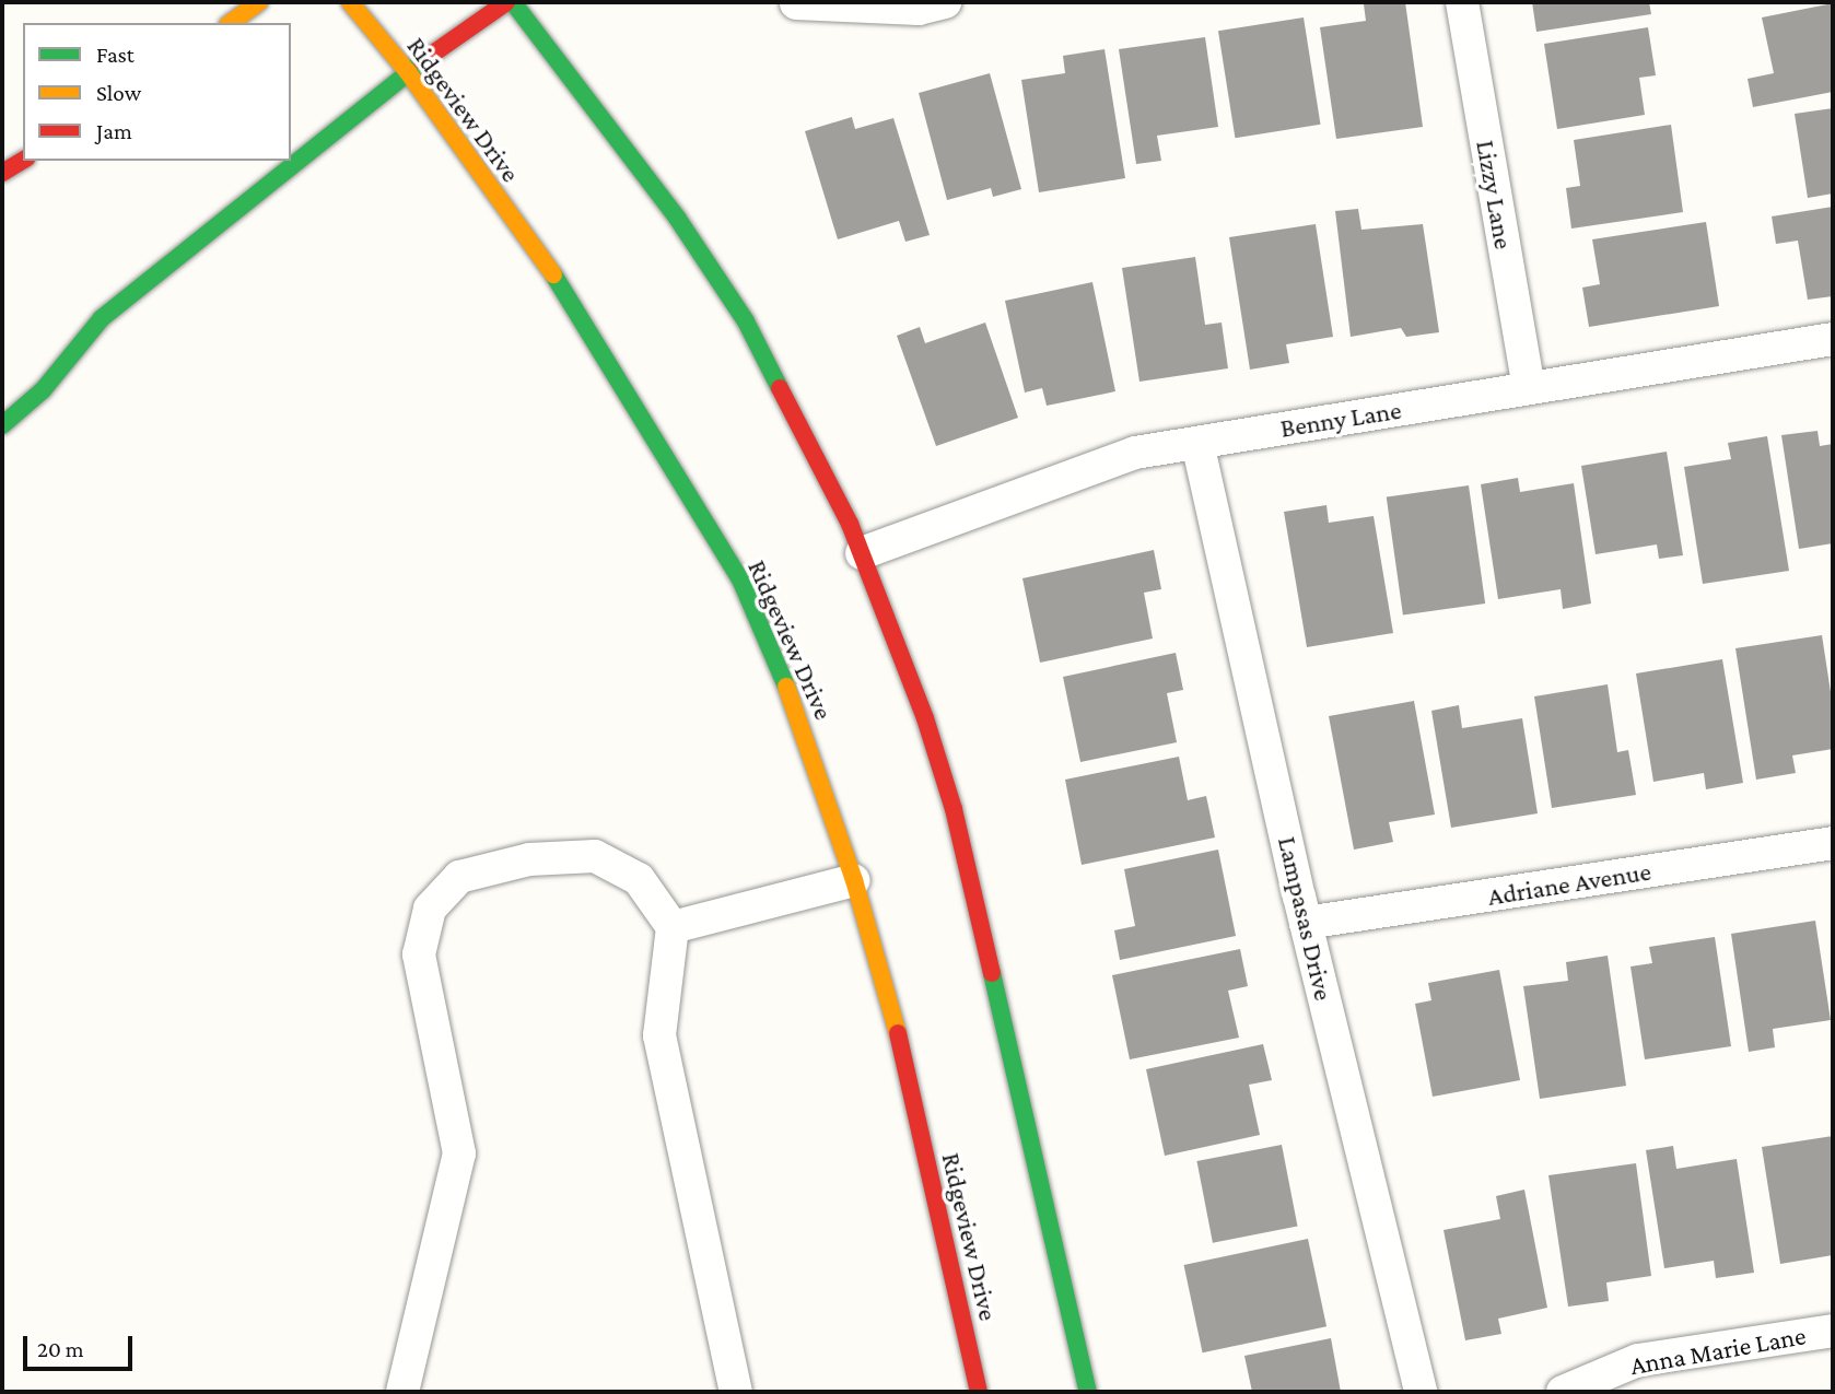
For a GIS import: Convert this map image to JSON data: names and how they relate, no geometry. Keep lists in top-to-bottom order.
{
  "streets": {
    "main road": ["Ridgeview Drive"],
    "street": [
      "Lizzy Lane",
      "Benny Lane",
      "Adriane Avenue",
      "Lampasas Drive",
      "Anna Marie Lane"
    ]
  },
  "crossings": [
    ["Lizzy Lane", "Benny Lane"],
    ["Benny Lane", "Lampasas Drive"],
    ["Adriane Avenue", "Lampasas Drive"]
  ],
  "legend": ["Fast", "Slow", "Jam"],
  "scale_bar": "20 m"
}
